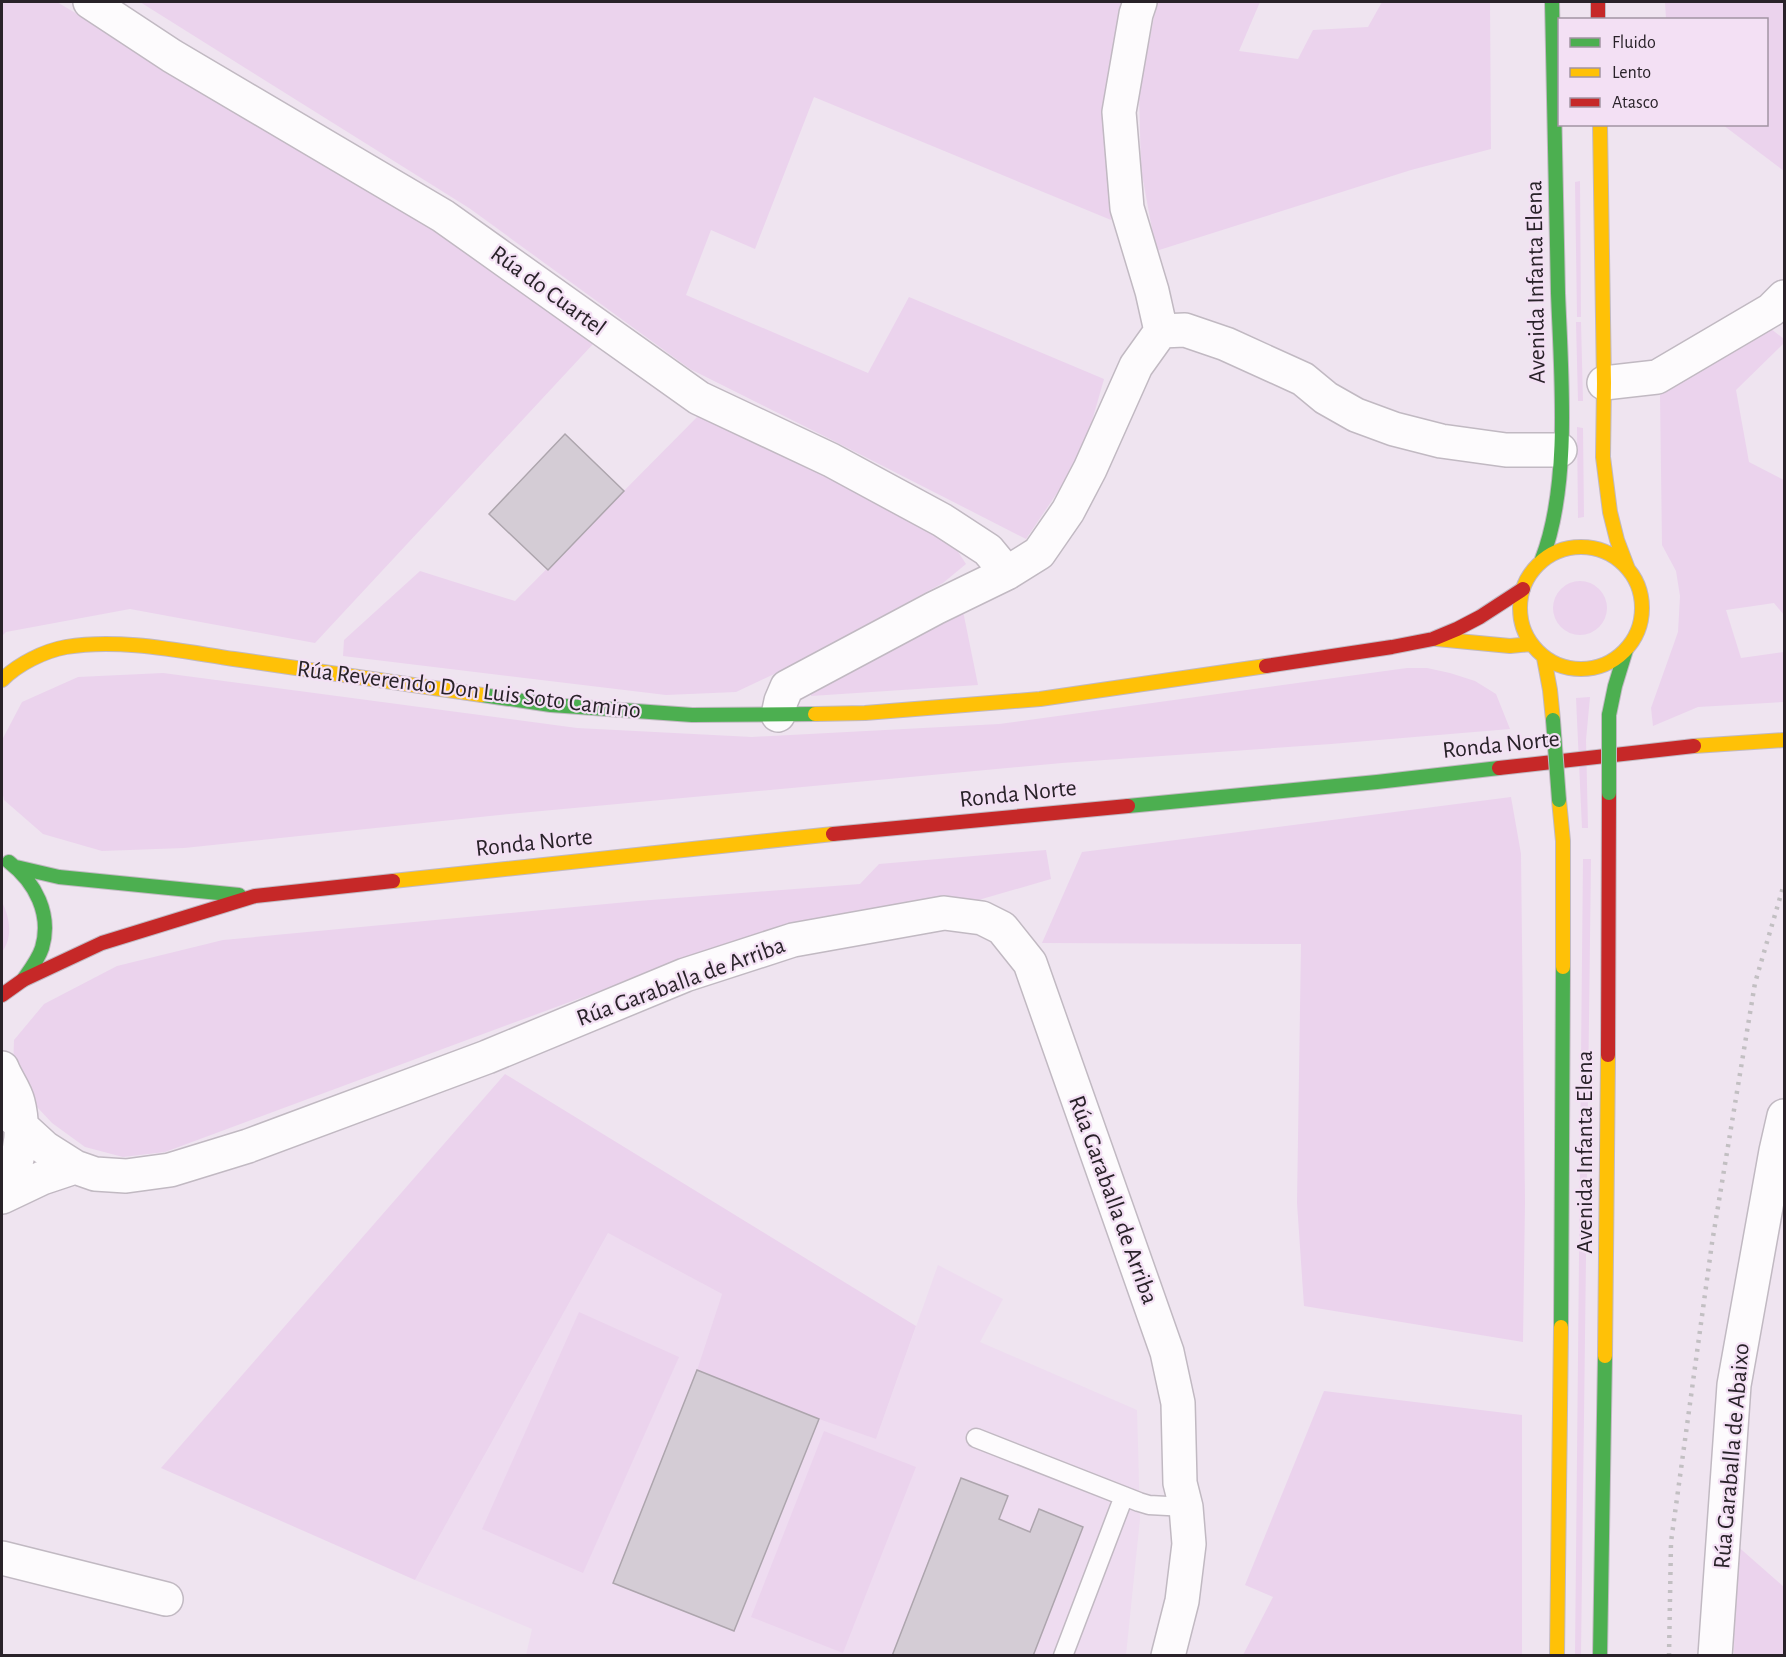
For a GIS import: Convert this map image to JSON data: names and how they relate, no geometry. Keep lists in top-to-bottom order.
{
  "streets": {
    "main road": ["Avenida Infanta Elena", "Rúa Reverendo Don Luis Soto Camino", "Ronda Norte"],
    "street": ["Rúa do Cuartel", "Rúa Garaballa de Arriba", "Rúa Garaballa de Abaixo"]
  },
  "legend": ["Fluido", "Lento", "Atasco"]
}
